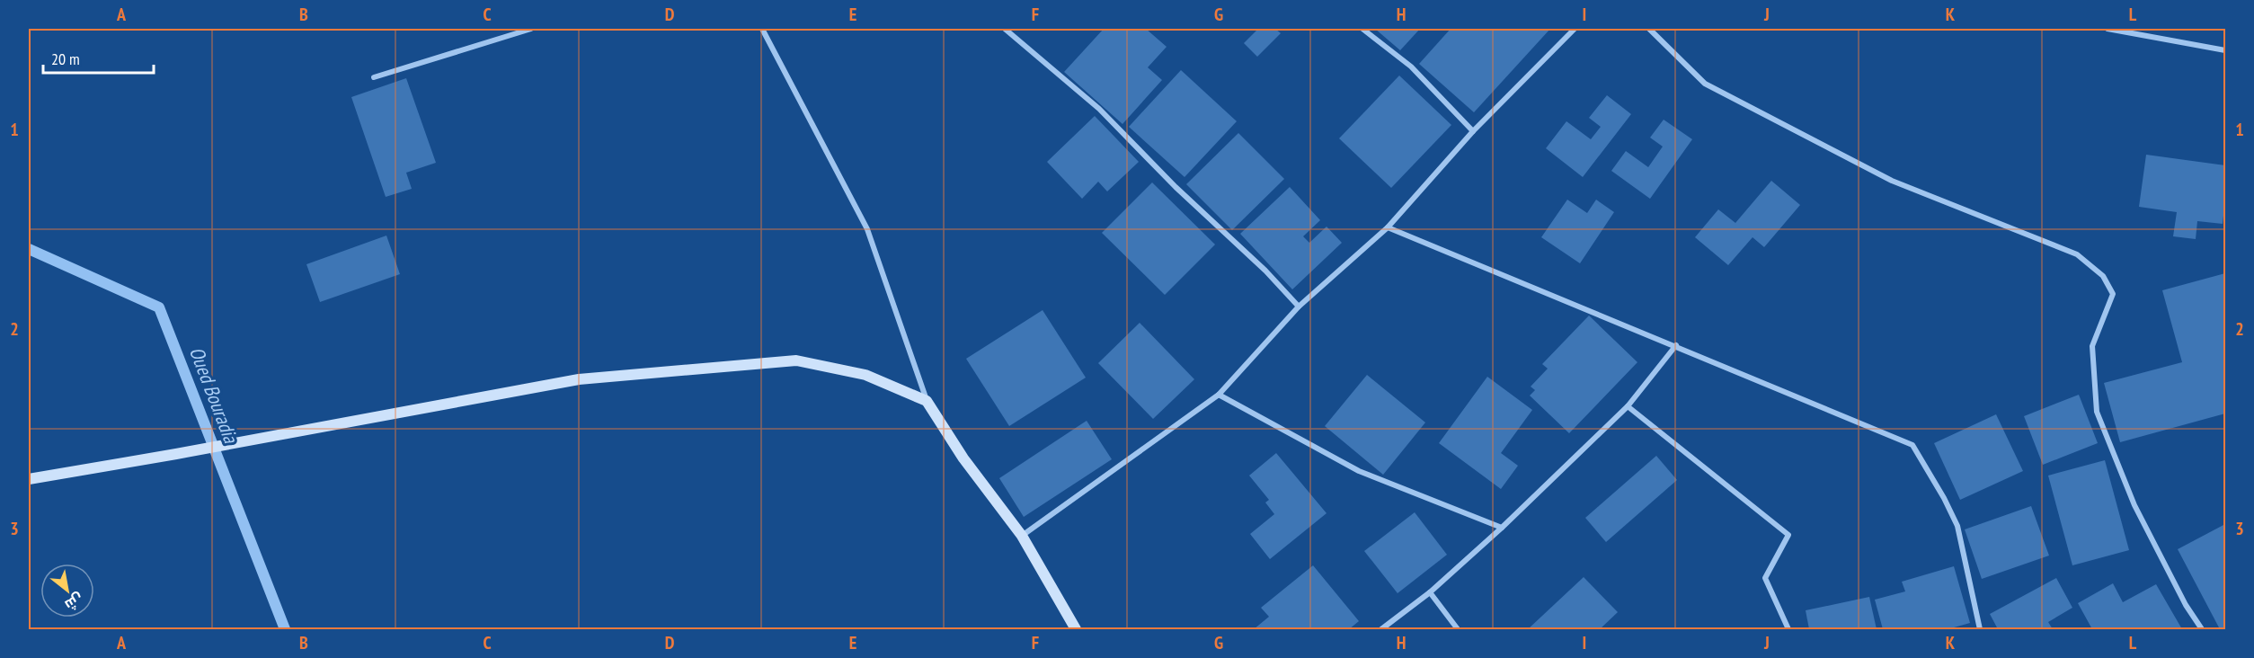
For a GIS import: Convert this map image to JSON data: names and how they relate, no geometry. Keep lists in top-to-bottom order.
{
  "water": ["Oued Bouradia"],
  "scale_bar": "20 m",
  "north": "bottom right",
  "grid": {
    "columns": [
      "A",
      "B",
      "C",
      "D",
      "E",
      "F",
      "G",
      "H",
      "I",
      "J",
      "K",
      "L"
    ],
    "rows": ["1", "2", "3"]
  }
}
